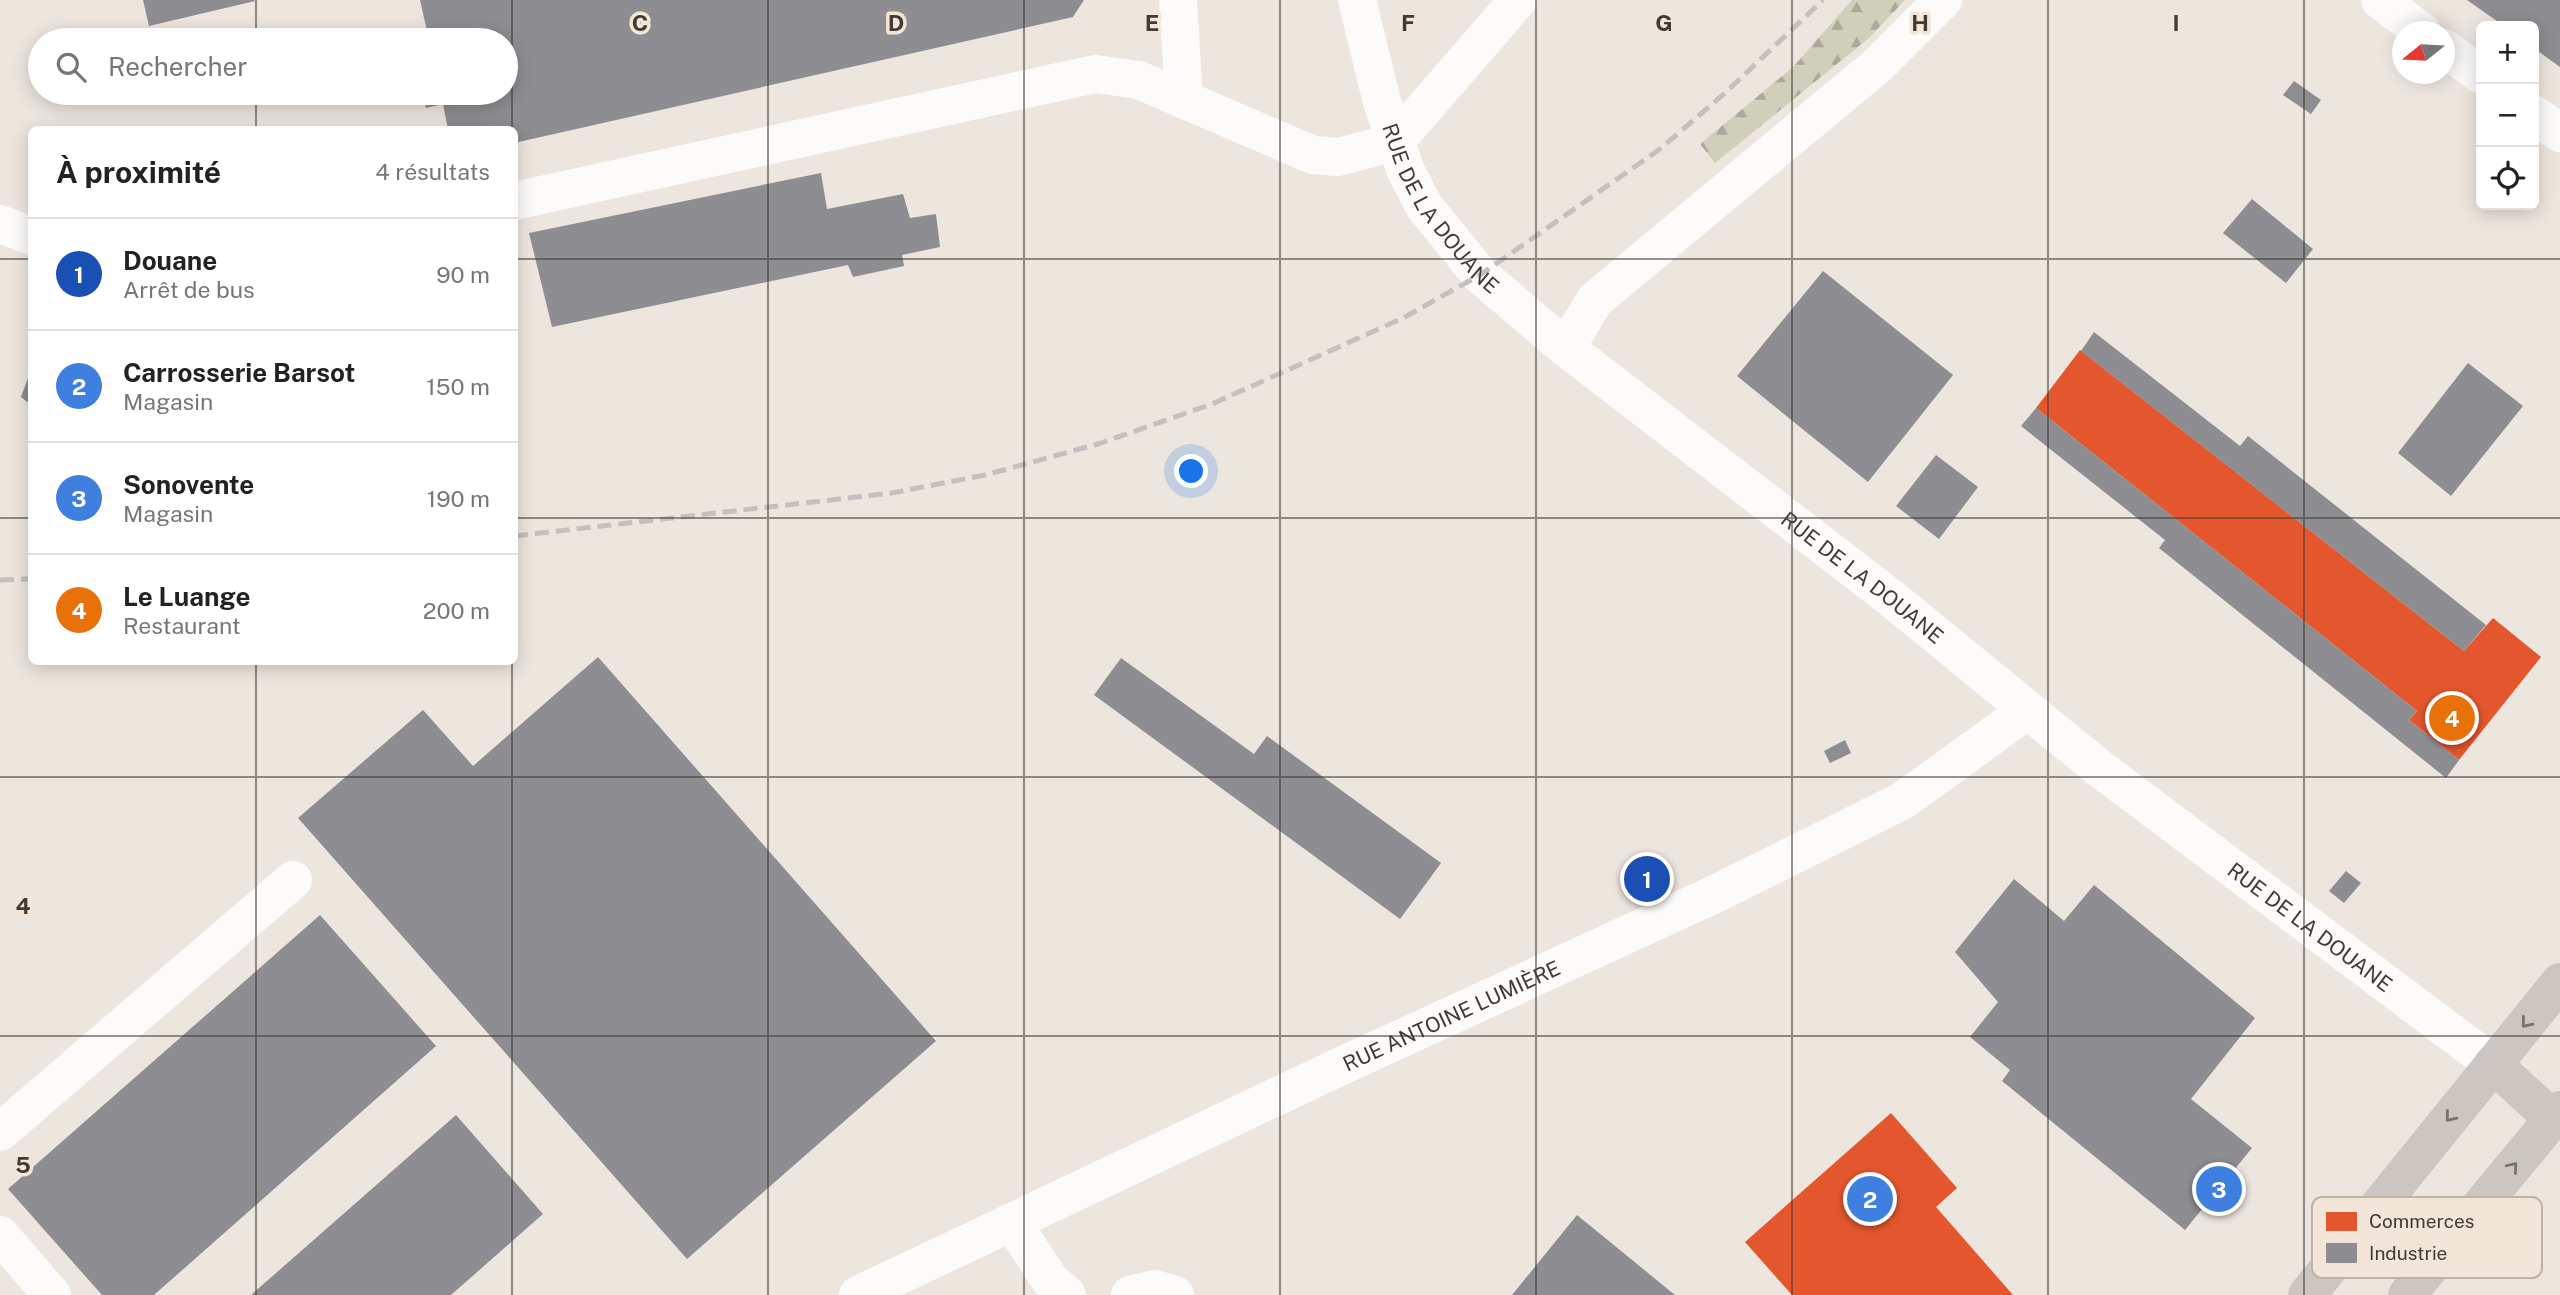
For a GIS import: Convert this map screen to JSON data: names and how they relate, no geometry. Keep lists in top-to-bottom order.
{
  "streets": {
    "street": ["RUE DE LA DOUANE", "RUE ANTOINE LUMIÈRE"]
  },
  "crossings": [
    ["RUE DE LA DOUANE", "RUE ANTOINE LUMIÈRE"]
  ],
  "legend": ["Commerces", "Industrie"],
  "north": "left",
  "page": {
    "map_buttons": ["+", "−"],
    "search": "Rechercher",
    "heading": ["À proximité", "4 résultats"],
    "list": [
      {
        "mark": "1",
        "name": "Douane",
        "note": "Arrêt de bus",
        "value": "90 m"
      },
      {
        "mark": "2",
        "name": "Carrosserie Barsot",
        "note": "Magasin",
        "value": "150 m"
      },
      {
        "mark": "3",
        "name": "Sonovente",
        "note": "Magasin",
        "value": "190 m"
      },
      {
        "mark": "4",
        "name": "Le Luange",
        "note": "Restaurant",
        "value": "200 m"
      }
    ],
    "pins": [
      "4",
      "1",
      "3",
      "2"
    ]
  },
  "grid": {
    "columns": [
      "C",
      "D",
      "E",
      "F",
      "G",
      "H",
      "I"
    ],
    "rows": ["4", "5"]
  }
}
